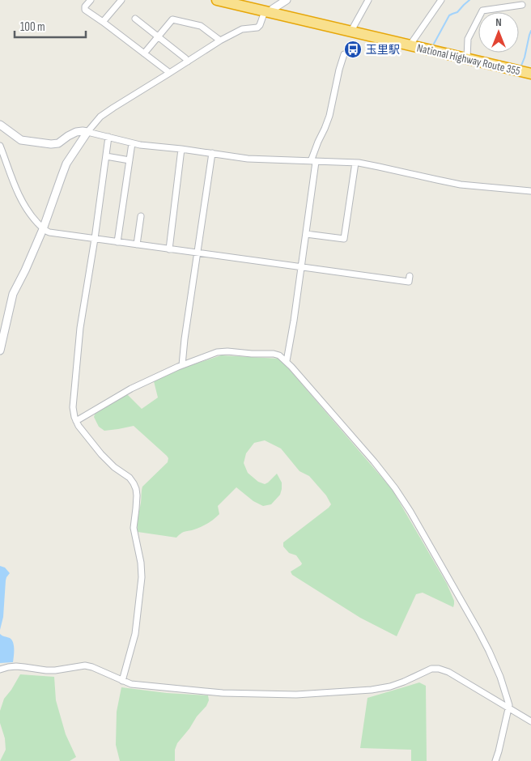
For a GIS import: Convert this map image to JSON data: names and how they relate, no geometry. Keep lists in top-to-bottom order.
{
  "streets": {
    "highway": ["National Highway Route 355"]
  },
  "places": {
    "bus stop": ["玉里駅"]
  },
  "scale_bar": "100 m",
  "north": "top"
}
